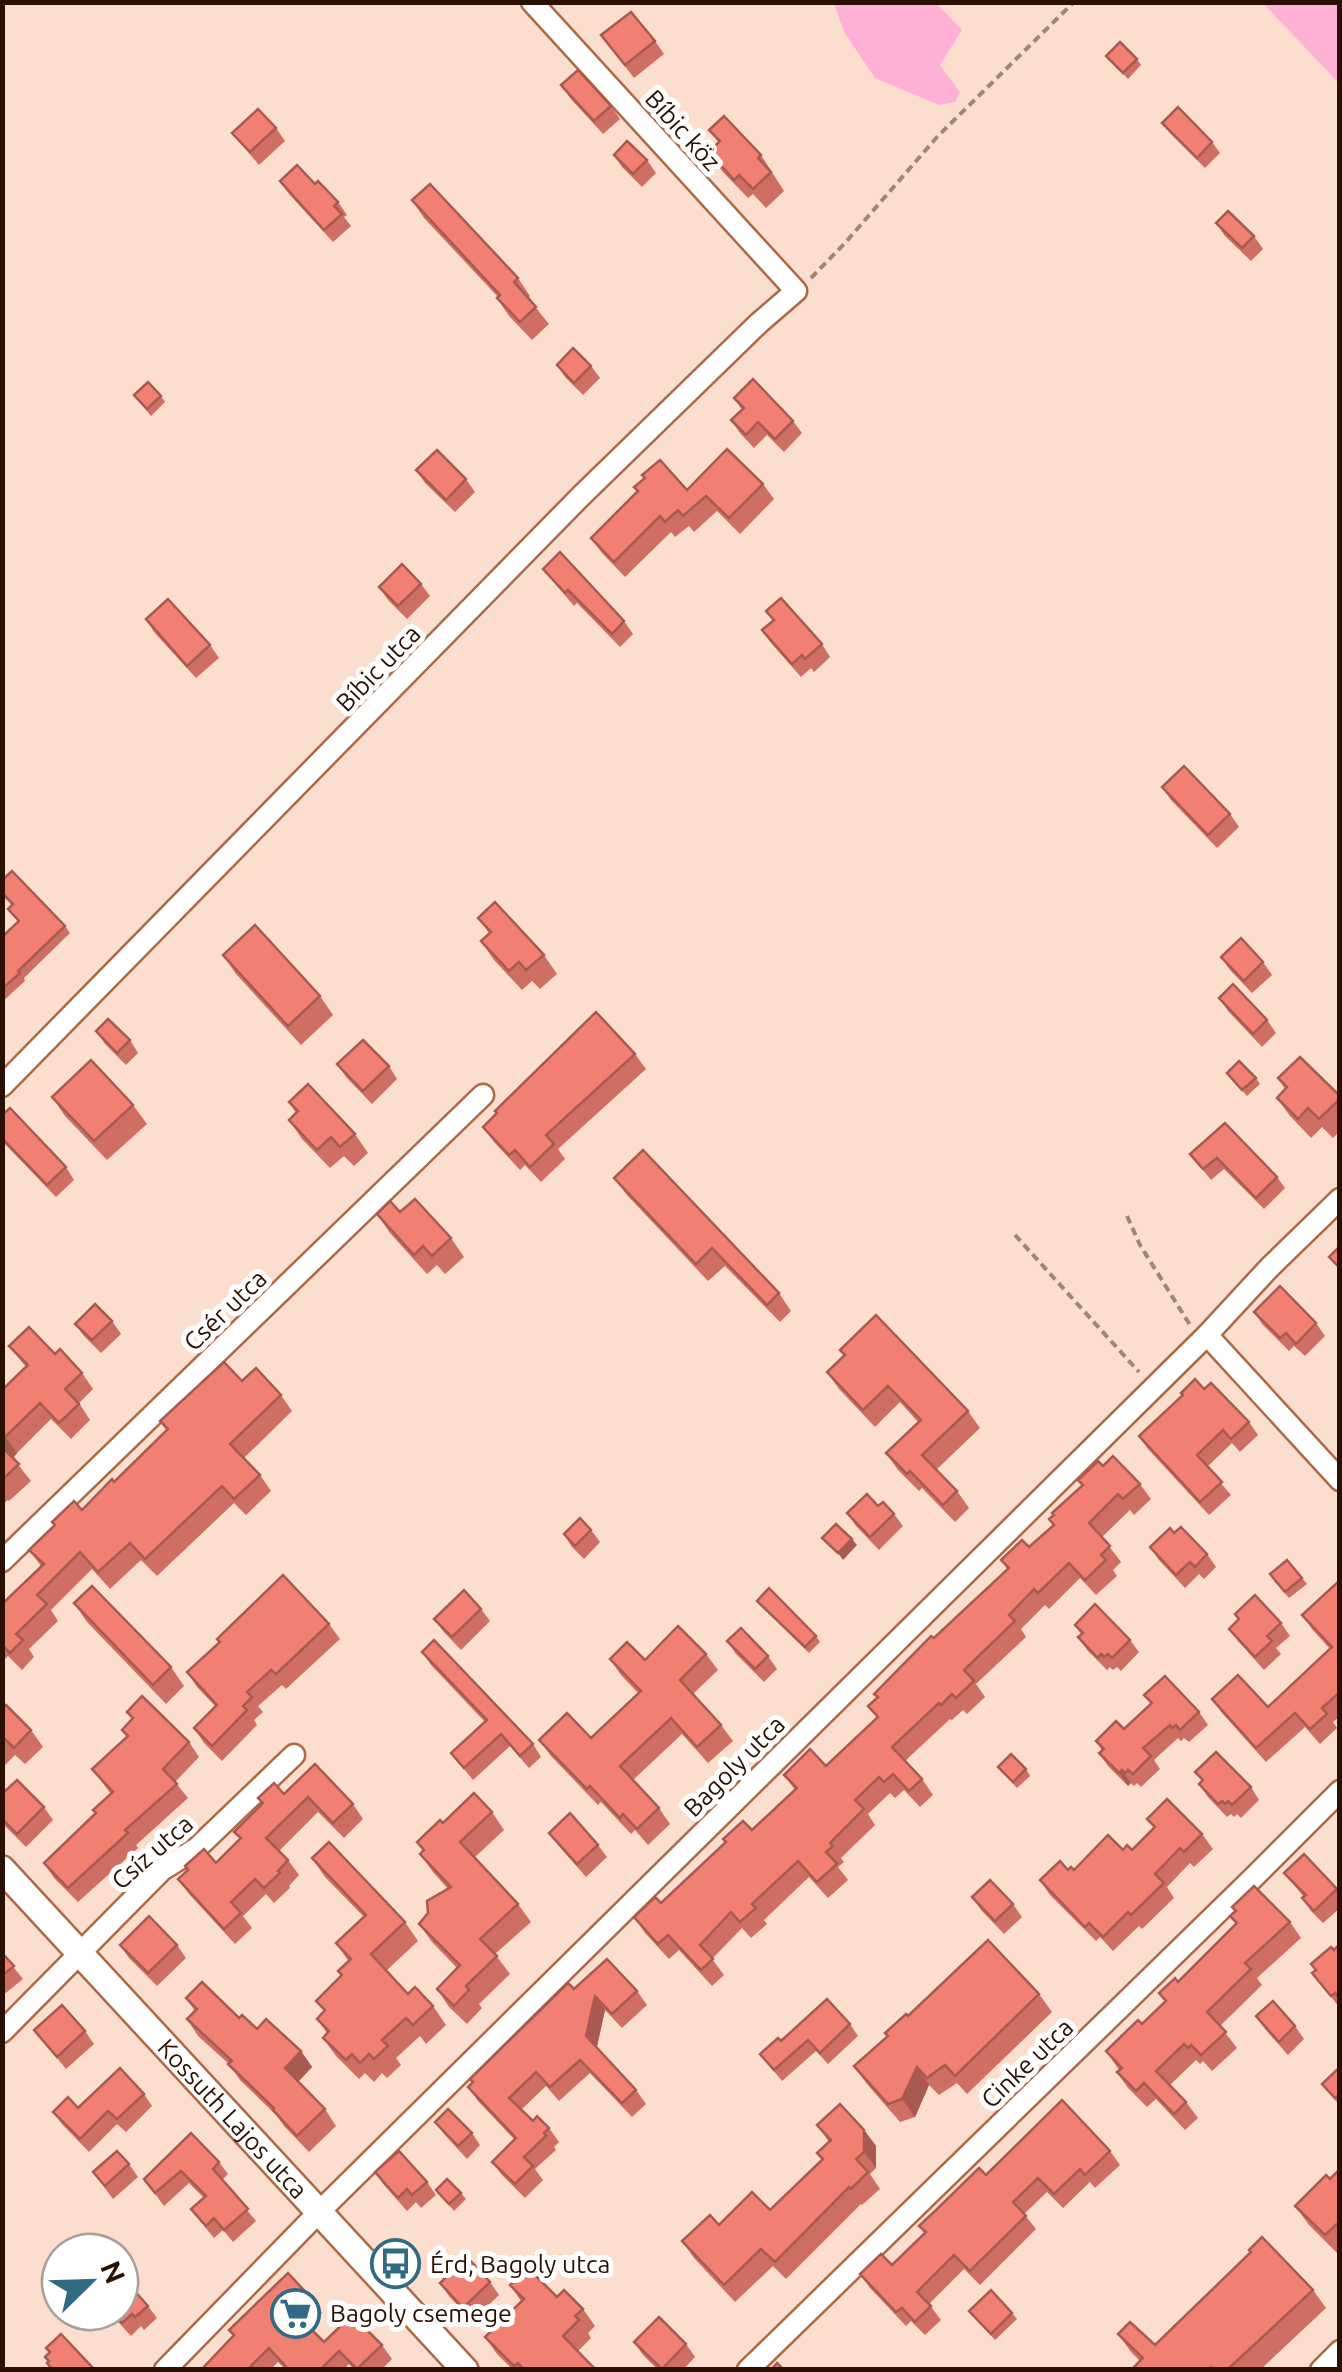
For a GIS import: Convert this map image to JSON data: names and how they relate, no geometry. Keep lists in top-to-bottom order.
{
  "streets": {
    "street": [
      "Bíbic köz",
      "Bíbic utca",
      "Csér utca",
      "Bagoly utca",
      "Csíz utca",
      "Cinke utca",
      "Kossuth Lajos utca"
    ]
  },
  "crossings": [
    ["Bíbic köz", "Bíbic utca"],
    ["Bagoly utca", "Kossuth Lajos utca"],
    ["Csíz utca", "Kossuth Lajos utca"]
  ],
  "places": {
    "bus stop": ["Érd, Bagoly utca"],
    "supermarket": ["Bagoly csemege"]
  },
  "north": "top right"
}
